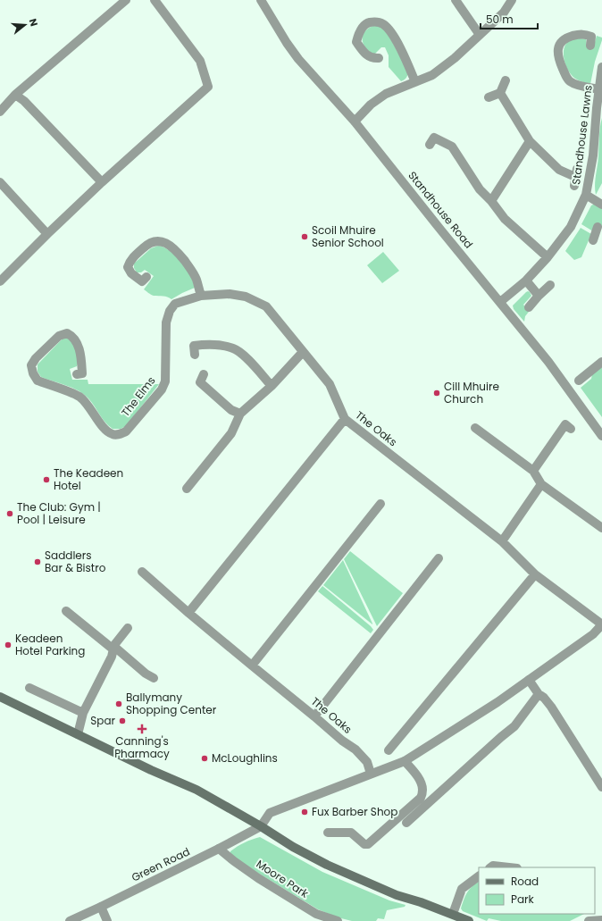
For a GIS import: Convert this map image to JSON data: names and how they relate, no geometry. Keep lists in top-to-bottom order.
{
  "streets": {
    "street": [
      "Standhouse Lawns",
      "Standhouse Road",
      "The Elms",
      "The Oaks",
      "Green Road",
      "Moore Park"
    ]
  },
  "crossings": [
    ["Standhouse Lawns", "Standhouse Road"],
    ["The Elms", "The Oaks"],
    ["Green Road", "Moore Park"]
  ],
  "places": {
    "other": [
      "Scoil Mhuire Senior School",
      "Cill Mhuire Church",
      "The Keadeen Hotel",
      "The Club: Gym | Pool | Leisure",
      "Saddlers Bar & Bistro",
      "Keadeen Hotel Parking",
      "Ballymany Shopping Center",
      "Spar",
      "McLoughlins",
      "Fux Barber Shop"
    ],
    "health": ["Canning's Pharmacy"]
  },
  "legend": ["Road", "Park"],
  "scale_bar": "50 m",
  "north": "right"
}
